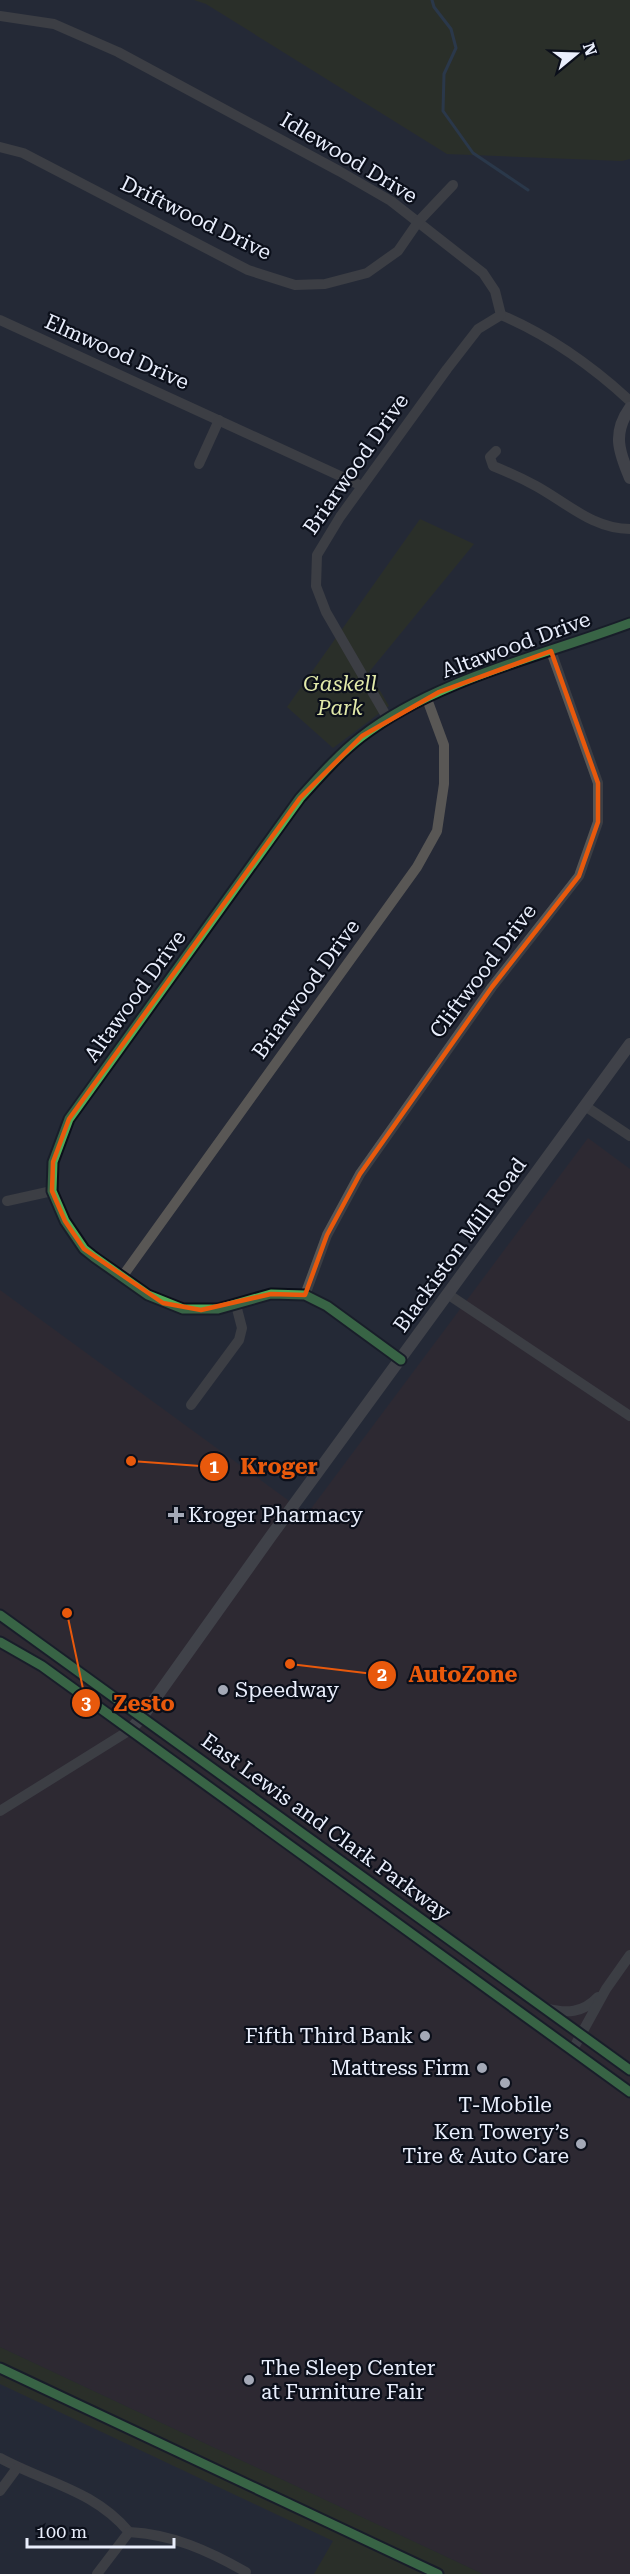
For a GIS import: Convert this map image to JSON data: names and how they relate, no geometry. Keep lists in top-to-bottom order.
{
  "streets": {
    "main road": ["Blackiston Mill Road", "East Lewis and Clark Parkway"],
    "street": [
      "Idlewood Drive",
      "Driftwood Drive",
      "Elmwood Drive",
      "Briarwood Drive",
      "Altawood Drive",
      "Cliftwood Drive"
    ]
  },
  "crossings": [
    ["Idlewood Drive", "Driftwood Drive"],
    ["Idlewood Drive", "Briarwood Drive"],
    ["Elmwood Drive", "Briarwood Drive"],
    ["Briarwood Drive", "Altawood Drive"],
    ["Altawood Drive", "Cliftwood Drive"],
    ["Altawood Drive", "Blackiston Mill Road"],
    ["Blackiston Mill Road", "East Lewis and Clark Parkway"]
  ],
  "parks": ["Gaskell Park"],
  "places": {
    "other": [
      "Kroger",
      "Zesto",
      "AutoZone",
      "Speedway",
      "Fifth Third Bank",
      "Mattress Firm",
      "T-Mobile",
      "Ken Towery’s Tire & Auto Care",
      "The Sleep Center at Furniture Fair"
    ],
    "health": ["Kroger Pharmacy"]
  },
  "scale_bar": "100 m",
  "north": "right"
}
